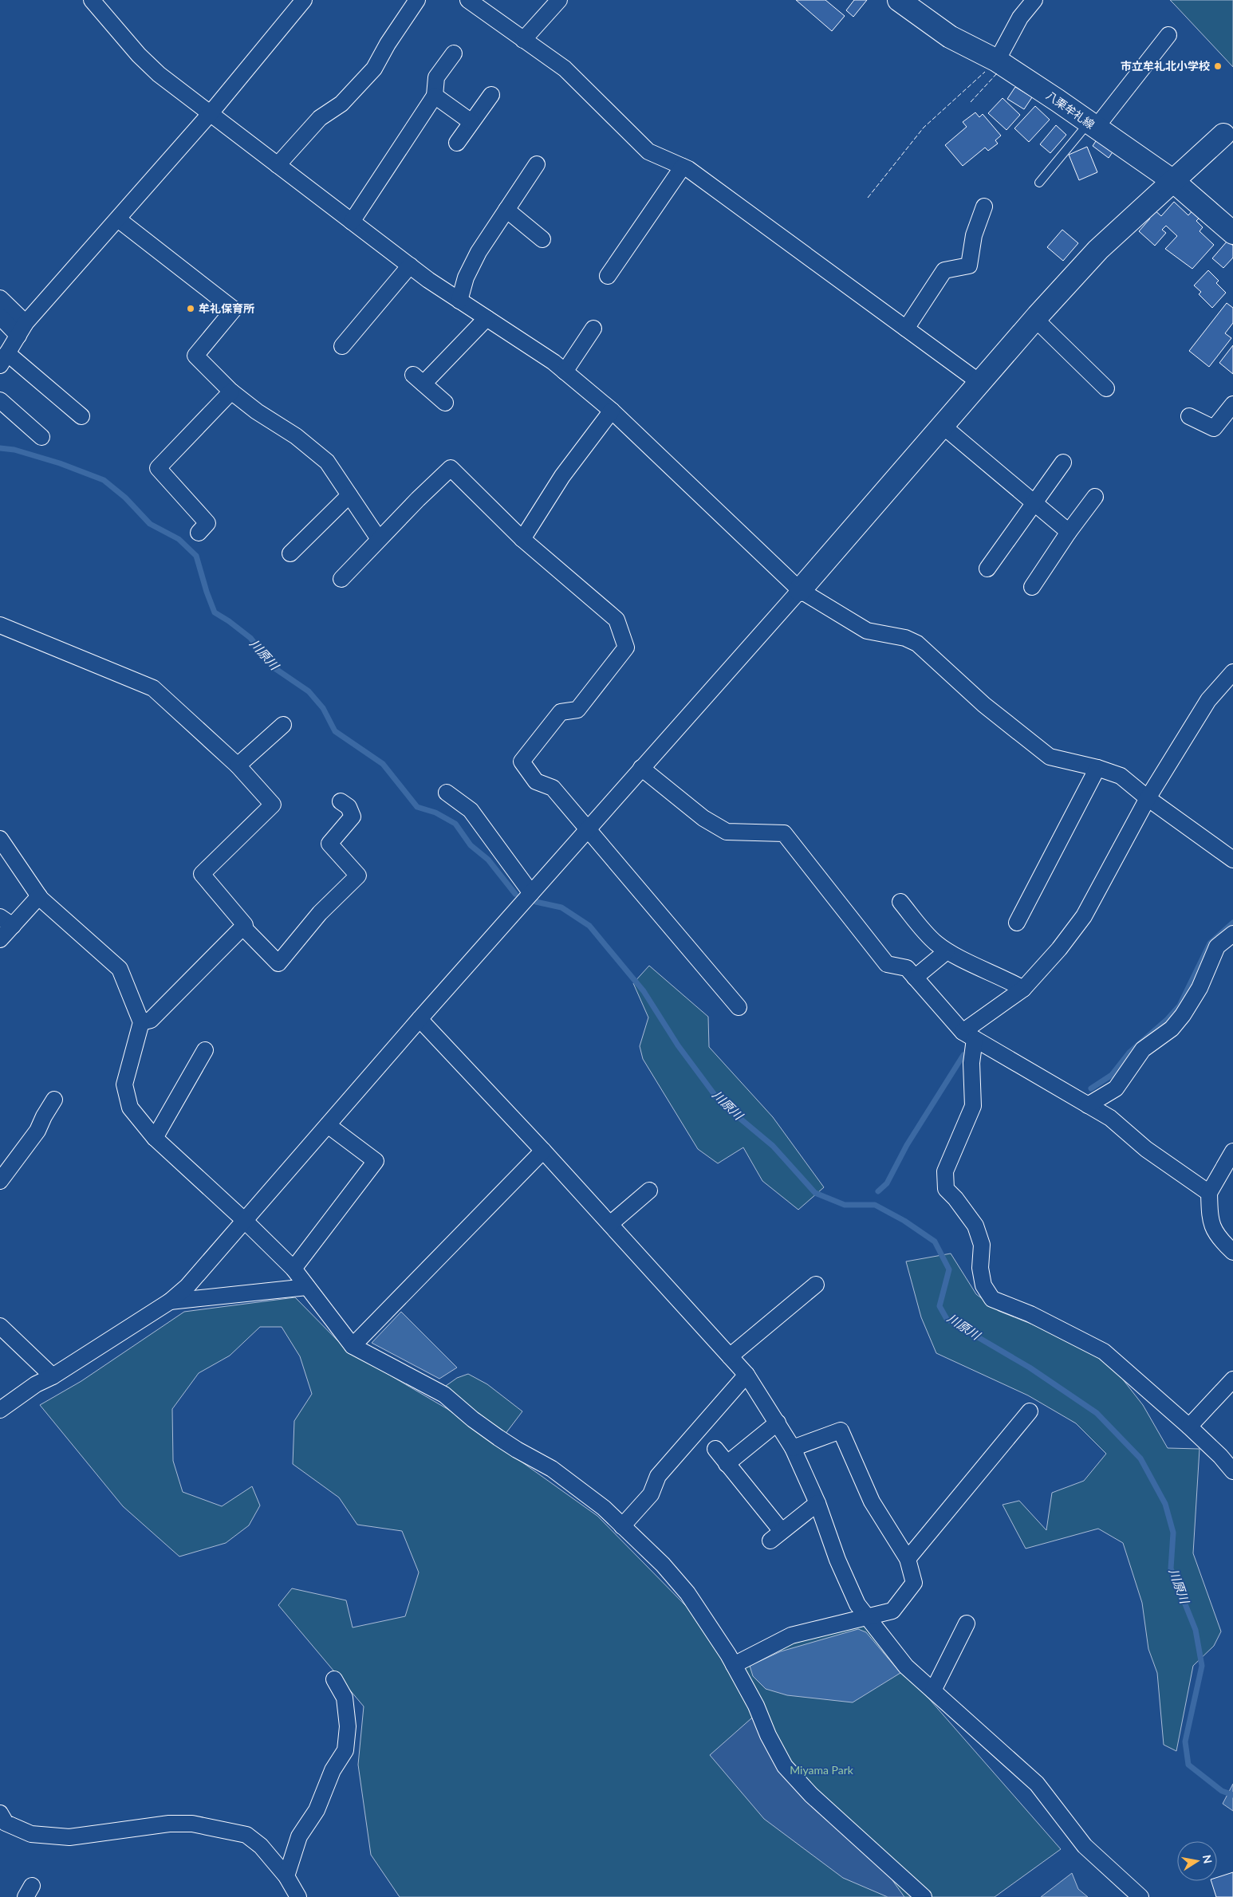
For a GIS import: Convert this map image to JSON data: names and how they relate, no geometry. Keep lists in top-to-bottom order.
{
  "streets": {
    "street": ["八栗牟礼線"]
  },
  "water": ["川原川"],
  "parks": ["Miyama Park"],
  "places": ["市立牟礼北小学校", "牟礼保育所"],
  "north": "right"
}
